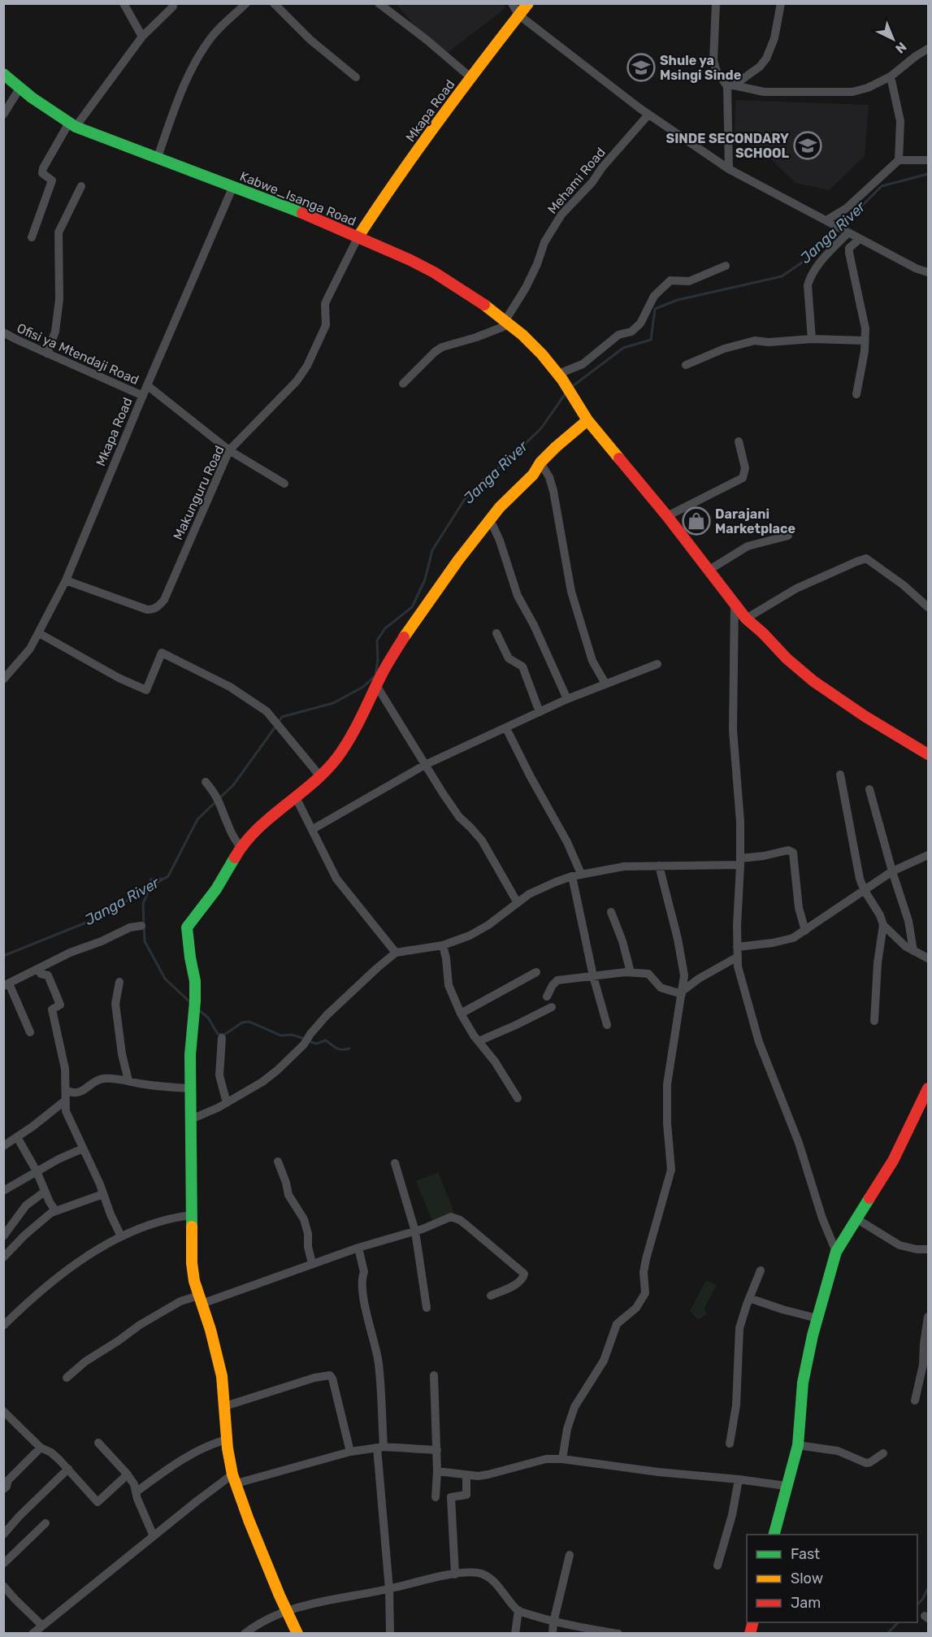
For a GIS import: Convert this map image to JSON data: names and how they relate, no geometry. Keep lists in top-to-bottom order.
{
  "streets": {
    "street": [
      "Mkapa Road",
      "Mehami Road",
      "Kabwe_Isanga Road",
      "Ofisi ya Mtendaji Road",
      "Makunguru Road"
    ]
  },
  "crossings": [
    ["Mkapa Road", "Kabwe_Isanga Road"],
    ["Mkapa Road", "Ofisi ya Mtendaji Road"],
    ["Mkapa Road", "Makunguru Road"],
    ["Mehami Road", "Kabwe_Isanga Road"],
    ["Kabwe_Isanga Road", "Makunguru Road"]
  ],
  "water": ["Janga River"],
  "places": {
    "school or university": ["Shule ya Msingi Sinde", "SINDE SECONDARY SCHOOL"],
    "shop": ["Darajani Marketplace"]
  },
  "legend": ["Fast", "Slow", "Jam"],
  "north": "bottom right"
}
